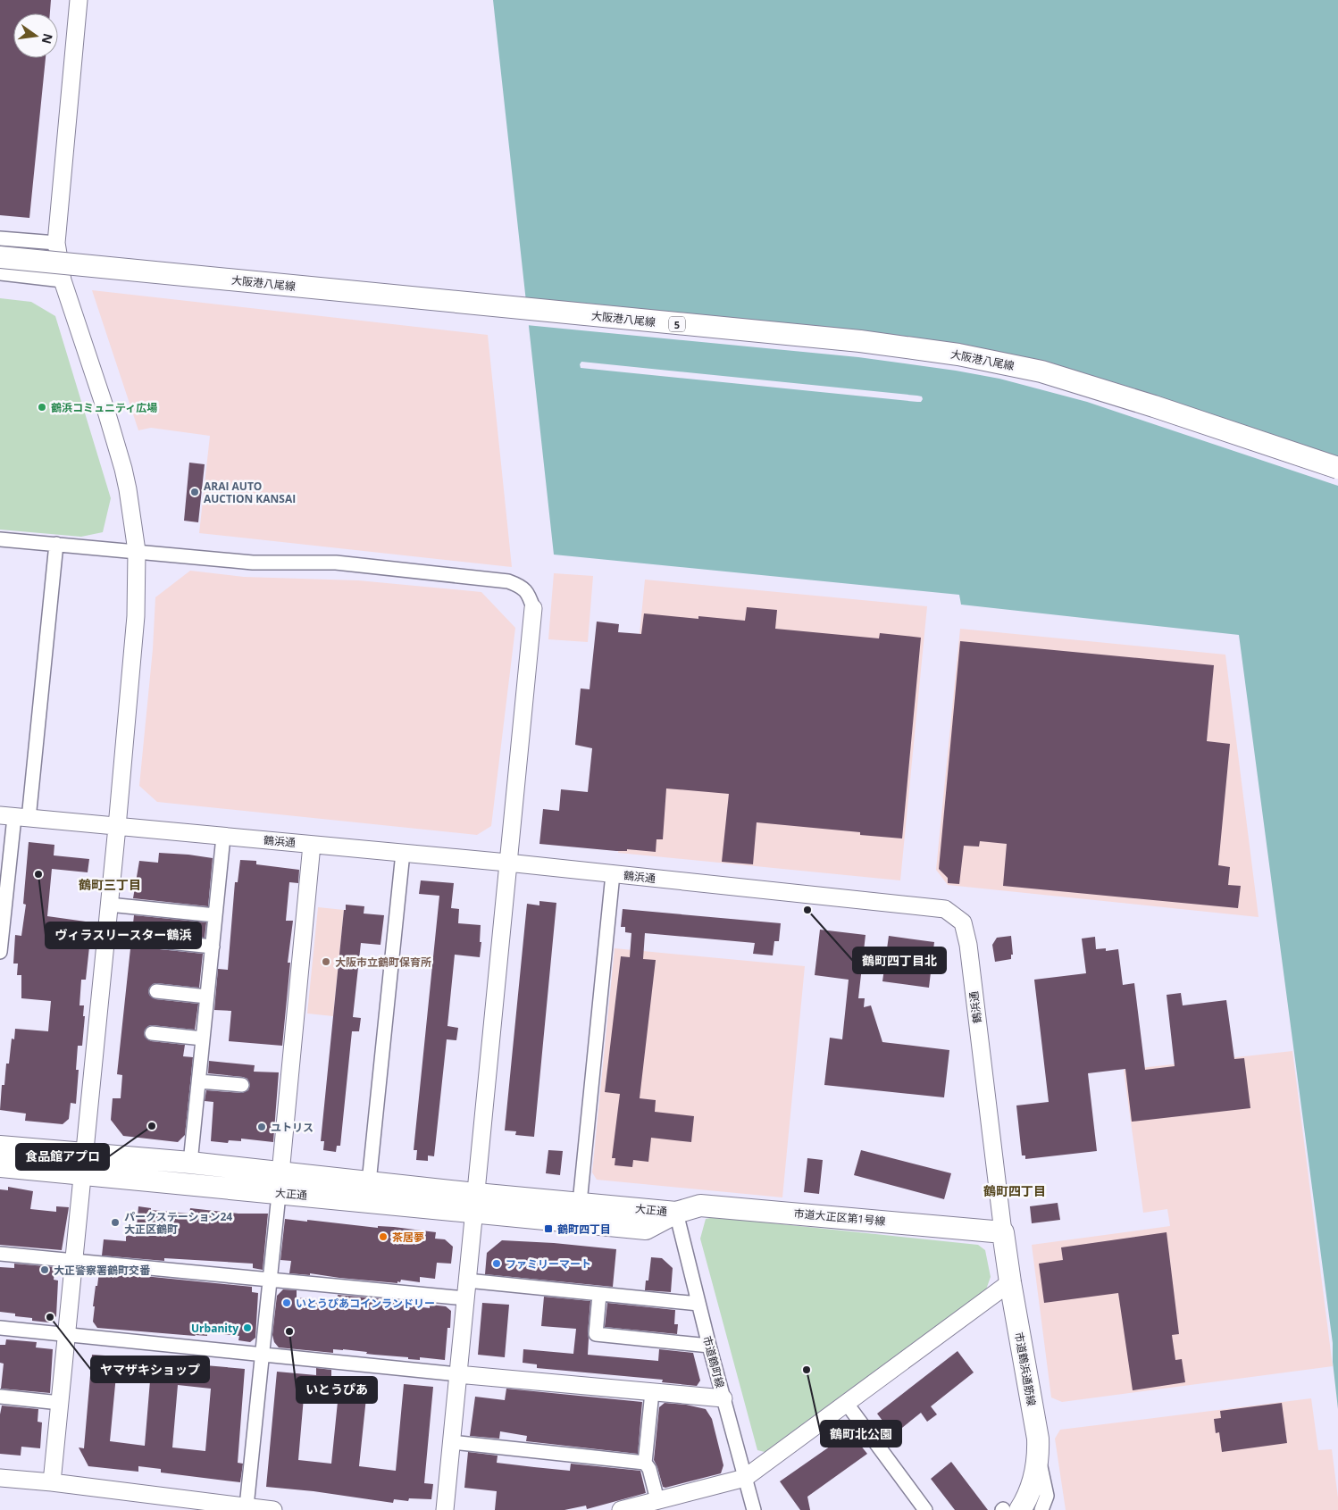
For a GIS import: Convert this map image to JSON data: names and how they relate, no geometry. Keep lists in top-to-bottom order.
{
  "streets": {
    "main road": [
      "大阪港八尾線",
      "5",
      "大正通",
      "市道大正区第1号線",
      "市道鶴浜通筋線"
    ],
    "street": ["鶴浜通", "市道鶴町線"]
  },
  "crossings": [
    ["鶴浜通", "市道大正区第1号線"],
    ["鶴浜通", "市道鶴浜通筋線"],
    ["大正通", "市道大正区第1号線"],
    ["大正通", "市道鶴町線"],
    ["市道大正区第1号線", "市道鶴町線"],
    ["市道大正区第1号線", "市道鶴浜通筋線"]
  ],
  "districts": ["鶴町三丁目", "鶴町四丁目"],
  "places": {
    "other": [
      "鶴浜コミュニティ広場",
      "ARAI AUTO AUCTION KANSAI",
      "ヴィラスリースター鶴浜",
      "鶴町四丁目北",
      "大阪市立鶴町保育所",
      "食品館アプロ",
      "ユトリス",
      "パークステーション24 大正区鶴町",
      "茶居夢",
      "ファミリーマート",
      "大正警察署鶴町交番",
      "いとうぴあコインランドリー",
      "ヤマザキショップ",
      "Urbanity",
      "いとうぴあ",
      "鶴町北公園"
    ],
    "transit": ["鶴町四丁目"]
  },
  "north": "right"
}
